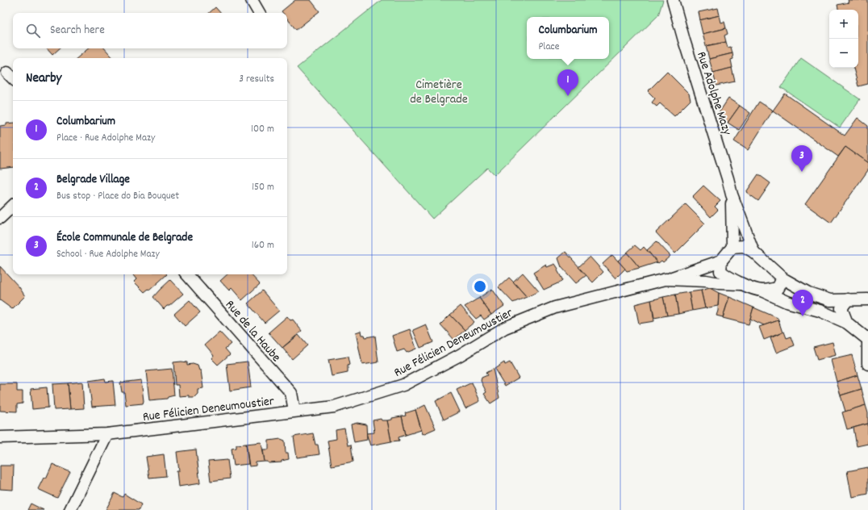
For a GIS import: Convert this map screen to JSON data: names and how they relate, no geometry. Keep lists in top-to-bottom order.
{
  "streets": {
    "street": ["Rue Adolphe Mazy", "Rue de la Haube", "Rue Félicien Deneumoustier"]
  },
  "crossings": [
    ["Rue de la Haube", "Rue Félicien Deneumoustier"]
  ],
  "parks": ["Cimetière de Belgrade"],
  "page": {
    "map_buttons": ["+", "−"],
    "search": "Search here",
    "popup": ["Columbarium", "Place"],
    "heading": ["Nearby", "3 results"],
    "pins": ["1", "3", "2"],
    "list": [
      {
        "mark": "1",
        "name": "Columbarium",
        "note": "Place · Rue Adolphe Mazy",
        "value": "100 m"
      },
      {
        "mark": "2",
        "name": "Belgrade Village",
        "note": "Bus stop · Place do Bia Bouquet",
        "value": "150 m"
      },
      {
        "mark": "3",
        "name": "École Communale de Belgrade",
        "note": "School · Rue Adolphe Mazy",
        "value": "160 m"
      }
    ]
  }
}
